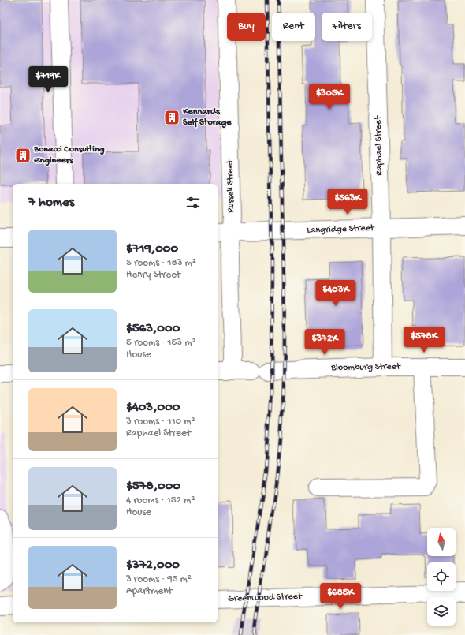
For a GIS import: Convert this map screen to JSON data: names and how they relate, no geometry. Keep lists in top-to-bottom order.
{
  "streets": {
    "street": [
      "Raphael Street",
      "Russell Street",
      "Langridge Street",
      "Bloomburg Street",
      "Greenwood Street"
    ]
  },
  "crossings": [
    ["Raphael Street", "Langridge Street"],
    ["Raphael Street", "Bloomburg Street"],
    ["Russell Street", "Langridge Street"],
    ["Russell Street", "Bloomburg Street"]
  ],
  "places": {
    "building": ["Kennards Self Storage", "Bonacci Consulting Engineers"]
  },
  "north": "top",
  "page": {
    "chip": ["Buy", "Rent", "Filters"],
    "price": [
      "$719K",
      "$305K",
      "$563K",
      "$403K",
      "$578K",
      "$372K",
      "$685K"
    ],
    "heading": "7 homes",
    "list": [
      {
        "name": "$719,000",
        "note": "5 rooms · 183 m² · Henry Street"
      },
      {
        "name": "$563,000",
        "note": "5 rooms · 153 m² · House"
      },
      {
        "name": "$403,000",
        "note": "3 rooms · 110 m² · Raphael Street"
      },
      {
        "name": "$578,000",
        "note": "4 rooms · 152 m² · House"
      },
      {
        "name": "$372,000",
        "note": "3 rooms · 95 m² · Apartment"
      }
    ]
  }
}
